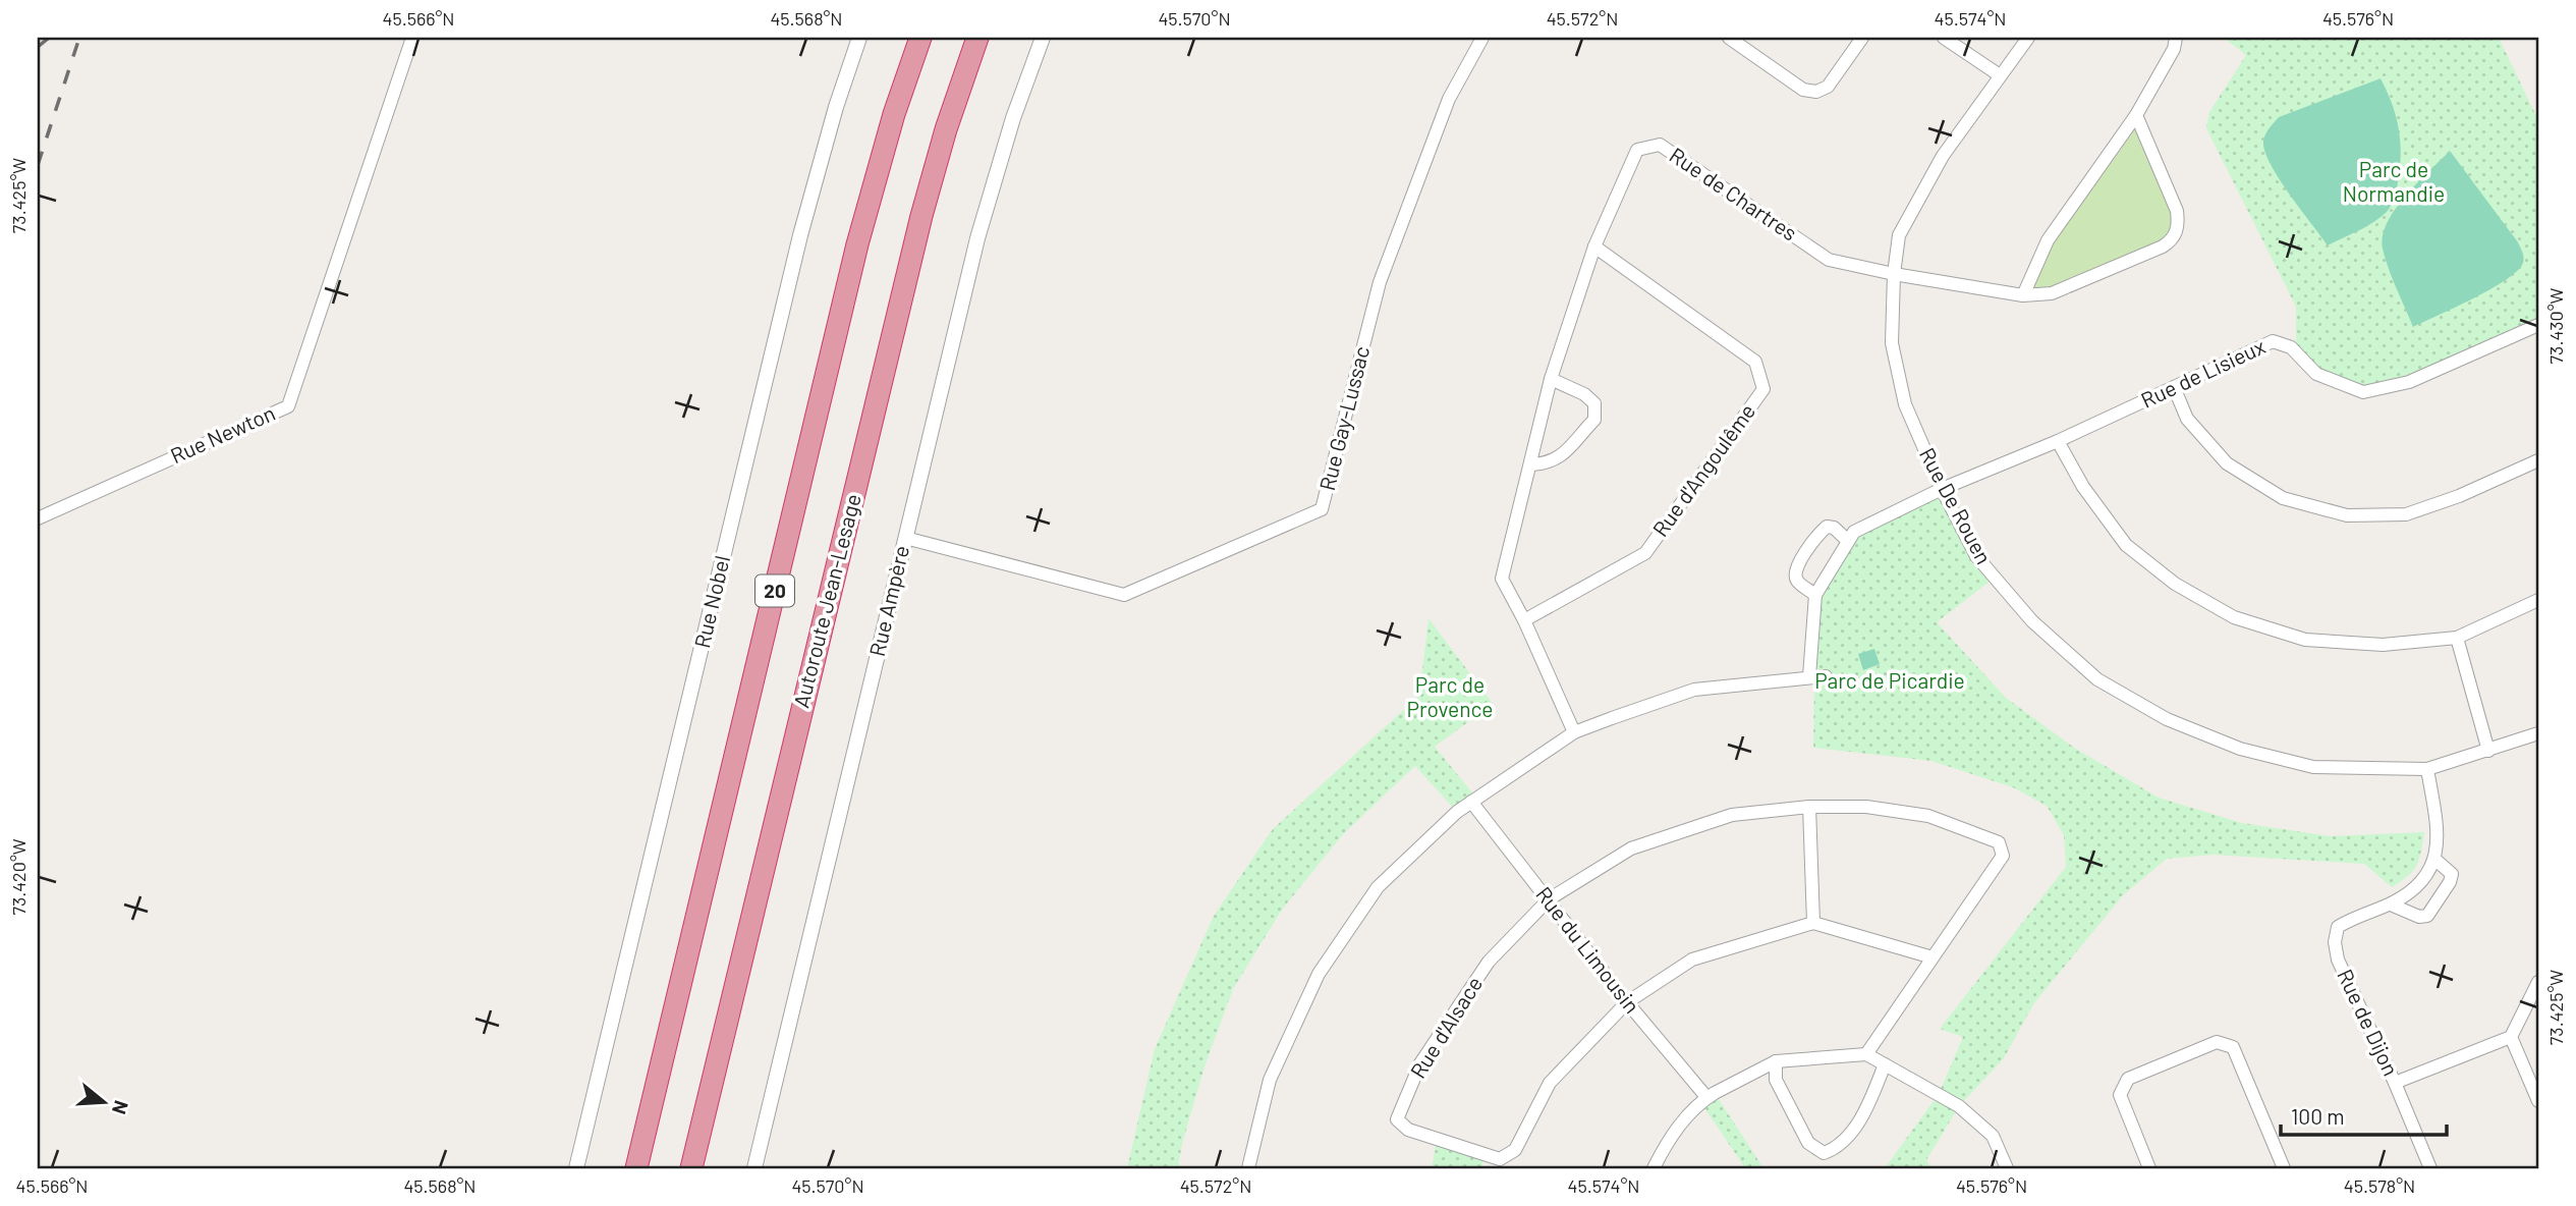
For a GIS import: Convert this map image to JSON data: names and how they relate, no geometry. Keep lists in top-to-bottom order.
{
  "streets": {
    "highway": ["20", "Autoroute Jean-Lesage"],
    "street": [
      "Rue de Chartres",
      "Rue de Lisieux",
      "Rue Gay-Lussac",
      "Rue Newton",
      "Rue d'Angoulême",
      "Rue De Rouen",
      "Rue Ampère",
      "Rue Nobel",
      "Rue du Limousin",
      "Rue de Dijon",
      "Rue d'Alsace"
    ]
  },
  "crossings": [
    ["Rue de Chartres", "Rue d'Angoulême"],
    ["Rue de Chartres", "Rue De Rouen"],
    ["Rue de Lisieux", "Rue De Rouen"],
    ["Rue Gay-Lussac", "Rue Ampère"],
    ["Rue du Limousin", "Rue d'Alsace"]
  ],
  "parks": ["Parc de Normandie", "Parc de Picardie", "Parc de Provence"],
  "scale_bar": "100 m",
  "north": "right",
  "coordinates": [
    "45.566°N",
    "45.568°N",
    "45.570°N",
    "45.572°N",
    "45.574°N",
    "45.576°N",
    "73.425°W",
    "73.430°W",
    "73.420°W",
    "45.578°N"
  ]
}
